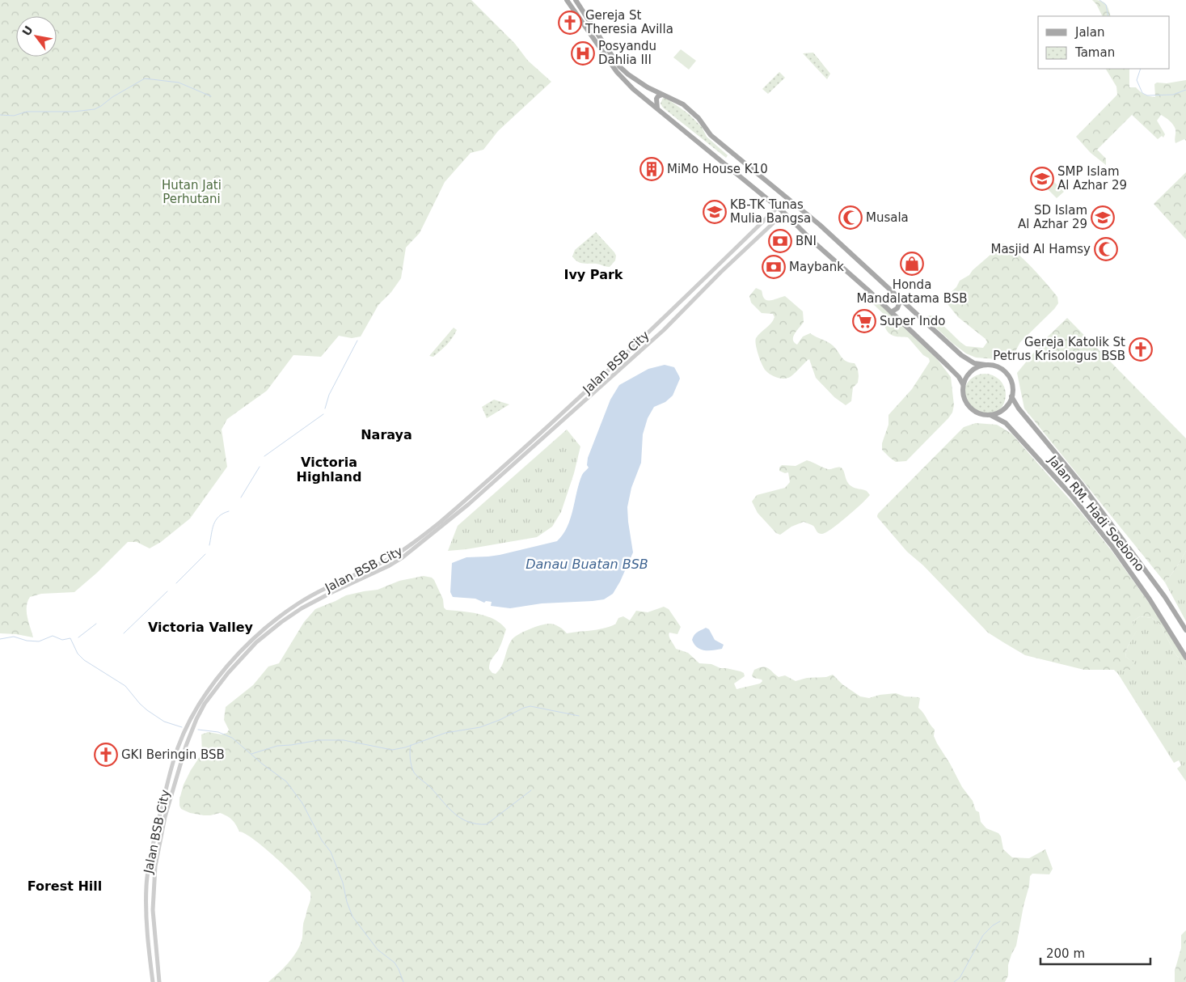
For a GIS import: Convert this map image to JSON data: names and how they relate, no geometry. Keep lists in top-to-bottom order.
{
  "streets": {
    "main road": ["Jalan RM. Hadi Soebono"],
    "street": ["Jalan BSB City"]
  },
  "districts": [
    "Ivy Park",
    "Naraya",
    "Victoria Highland",
    "Victoria Valley",
    "Forest Hill"
  ],
  "water": ["Danau Buatan BSB"],
  "parks": ["Hutan Jati Perhutani"],
  "places": {
    "church": ["Gereja St Theresia Avilla", "Gereja Katolik St Petrus Krisologus BSB", "GKI Beringin BSB"],
    "hospital": ["Posyandu Dahlia III"],
    "building": ["MiMo House K10"],
    "school or university": ["SMP Islam Al Azhar 29", "KB-TK Tunas Mulia Bangsa", "SD Islam Al Azhar 29"],
    "mosque": ["Musala", "Masjid Al Hamsy"],
    "bank": ["BNI", "Maybank"],
    "shop": ["Honda Mandalatama BSB"],
    "supermarket": ["Super Indo"]
  },
  "legend": ["Jalan", "Taman"],
  "scale_bar": "200 m",
  "north": "top left"
}
